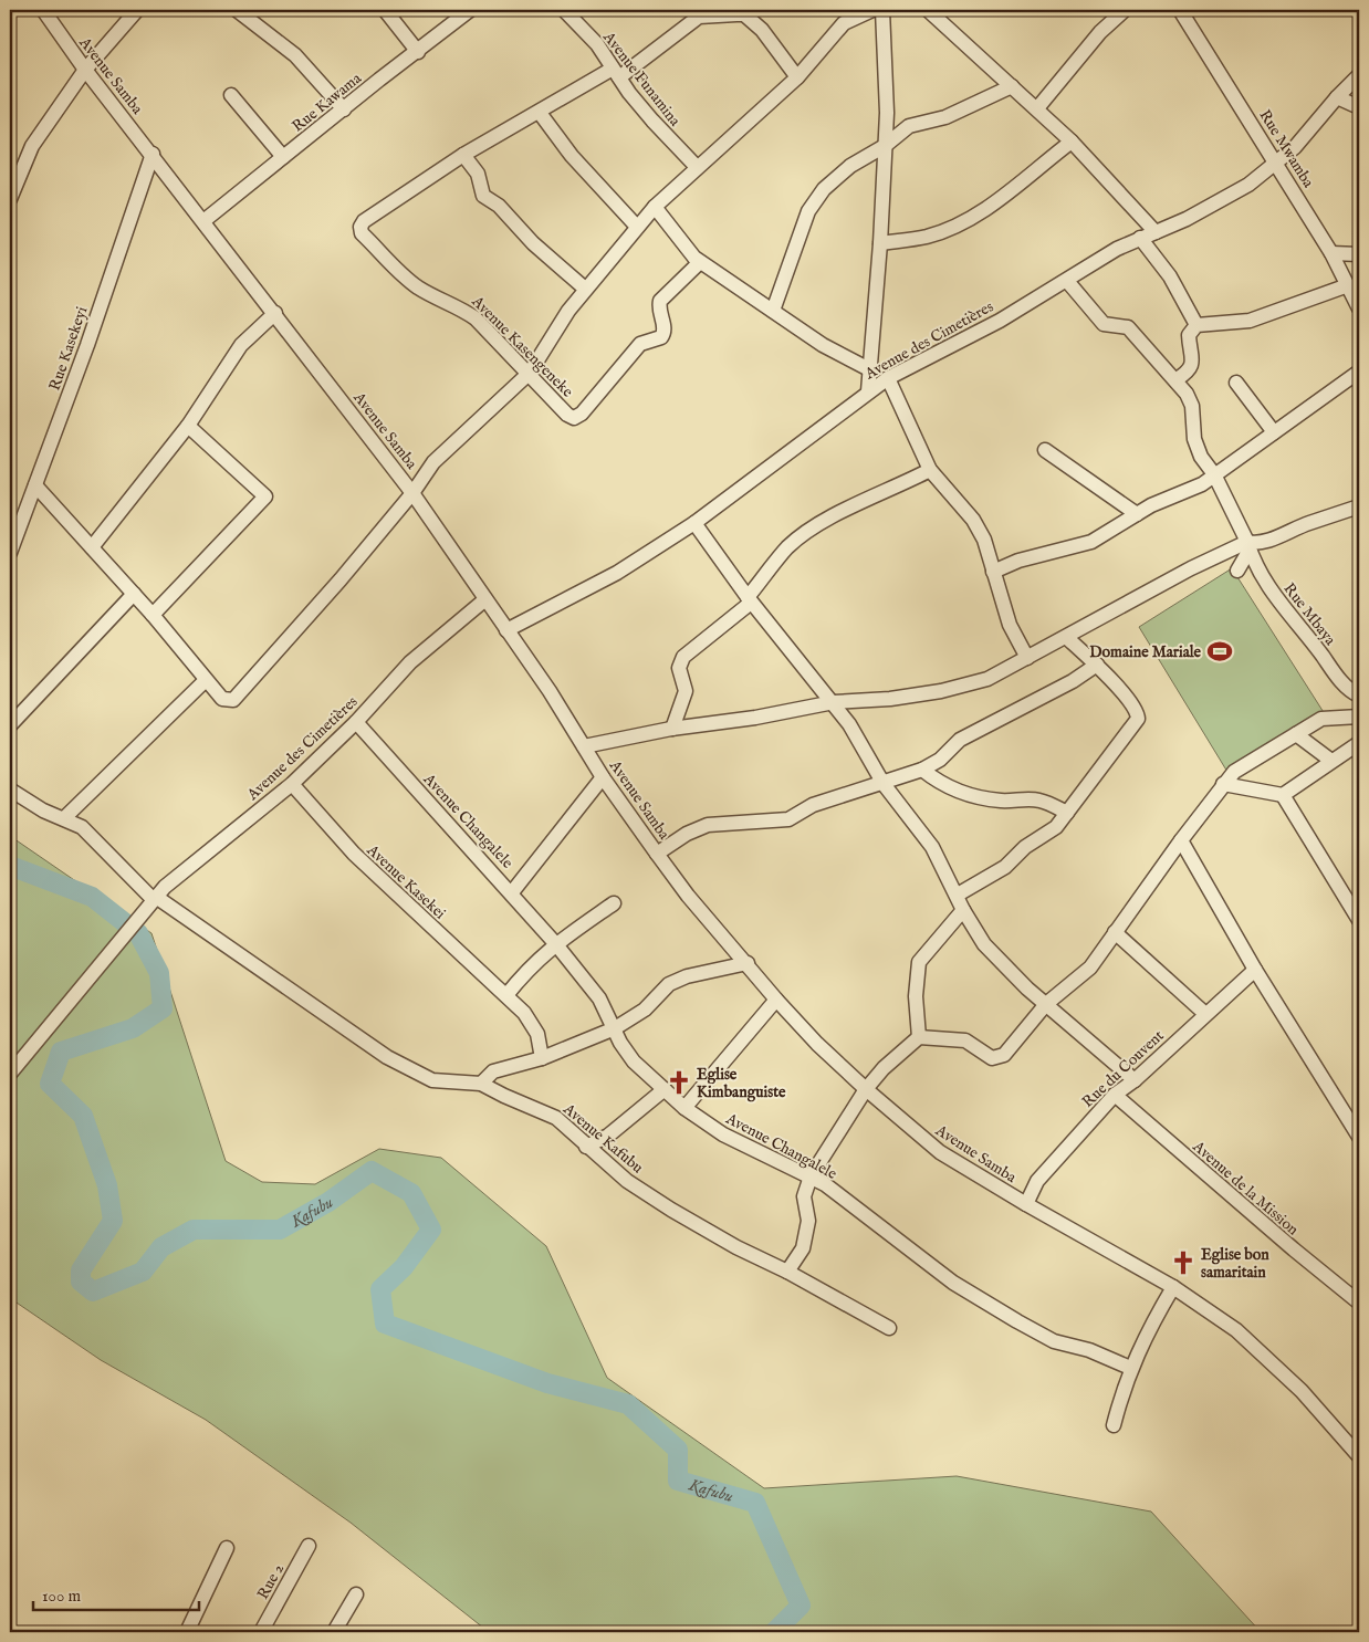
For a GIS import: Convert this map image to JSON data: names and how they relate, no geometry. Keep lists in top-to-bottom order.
{
  "streets": {
    "street": [
      "Avenue Samba",
      "Avenue Funamina",
      "Rue Kawama",
      "Rue Mwamba",
      "Avenue des Cimetières",
      "Avenue Kasengeneke",
      "Rue Kasekeyi",
      "Rue Mbaya",
      "Avenue Changalele",
      "Avenue Kasekei",
      "Rue du Couvent",
      "Avenue Kafubu",
      "Avenue de la Mission",
      "Rue 2"
    ]
  },
  "crossings": [
    ["Avenue Samba", "Rue Kawama"],
    ["Avenue Samba", "Avenue des Cimetières"],
    ["Avenue Samba", "Rue Kasekeyi"],
    ["Avenue Samba", "Rue du Couvent"],
    ["Avenue Funamina", "Avenue Kasengeneke"],
    ["Rue Mwamba", "Avenue des Cimetières"],
    ["Avenue des Cimetières", "Rue Mbaya"],
    ["Avenue des Cimetières", "Avenue Changalele"],
    ["Avenue des Cimetières", "Avenue Kasekei"],
    ["Avenue des Cimetières", "Avenue Kafubu"],
    ["Rue du Couvent", "Avenue de la Mission"]
  ],
  "water": ["Kafubu"],
  "places": {
    "sports": ["Domaine Mariale"],
    "church": ["Eglise Kimbanguiste", "Eglise bon samaritain"]
  },
  "scale_bar": "100 m"
}
